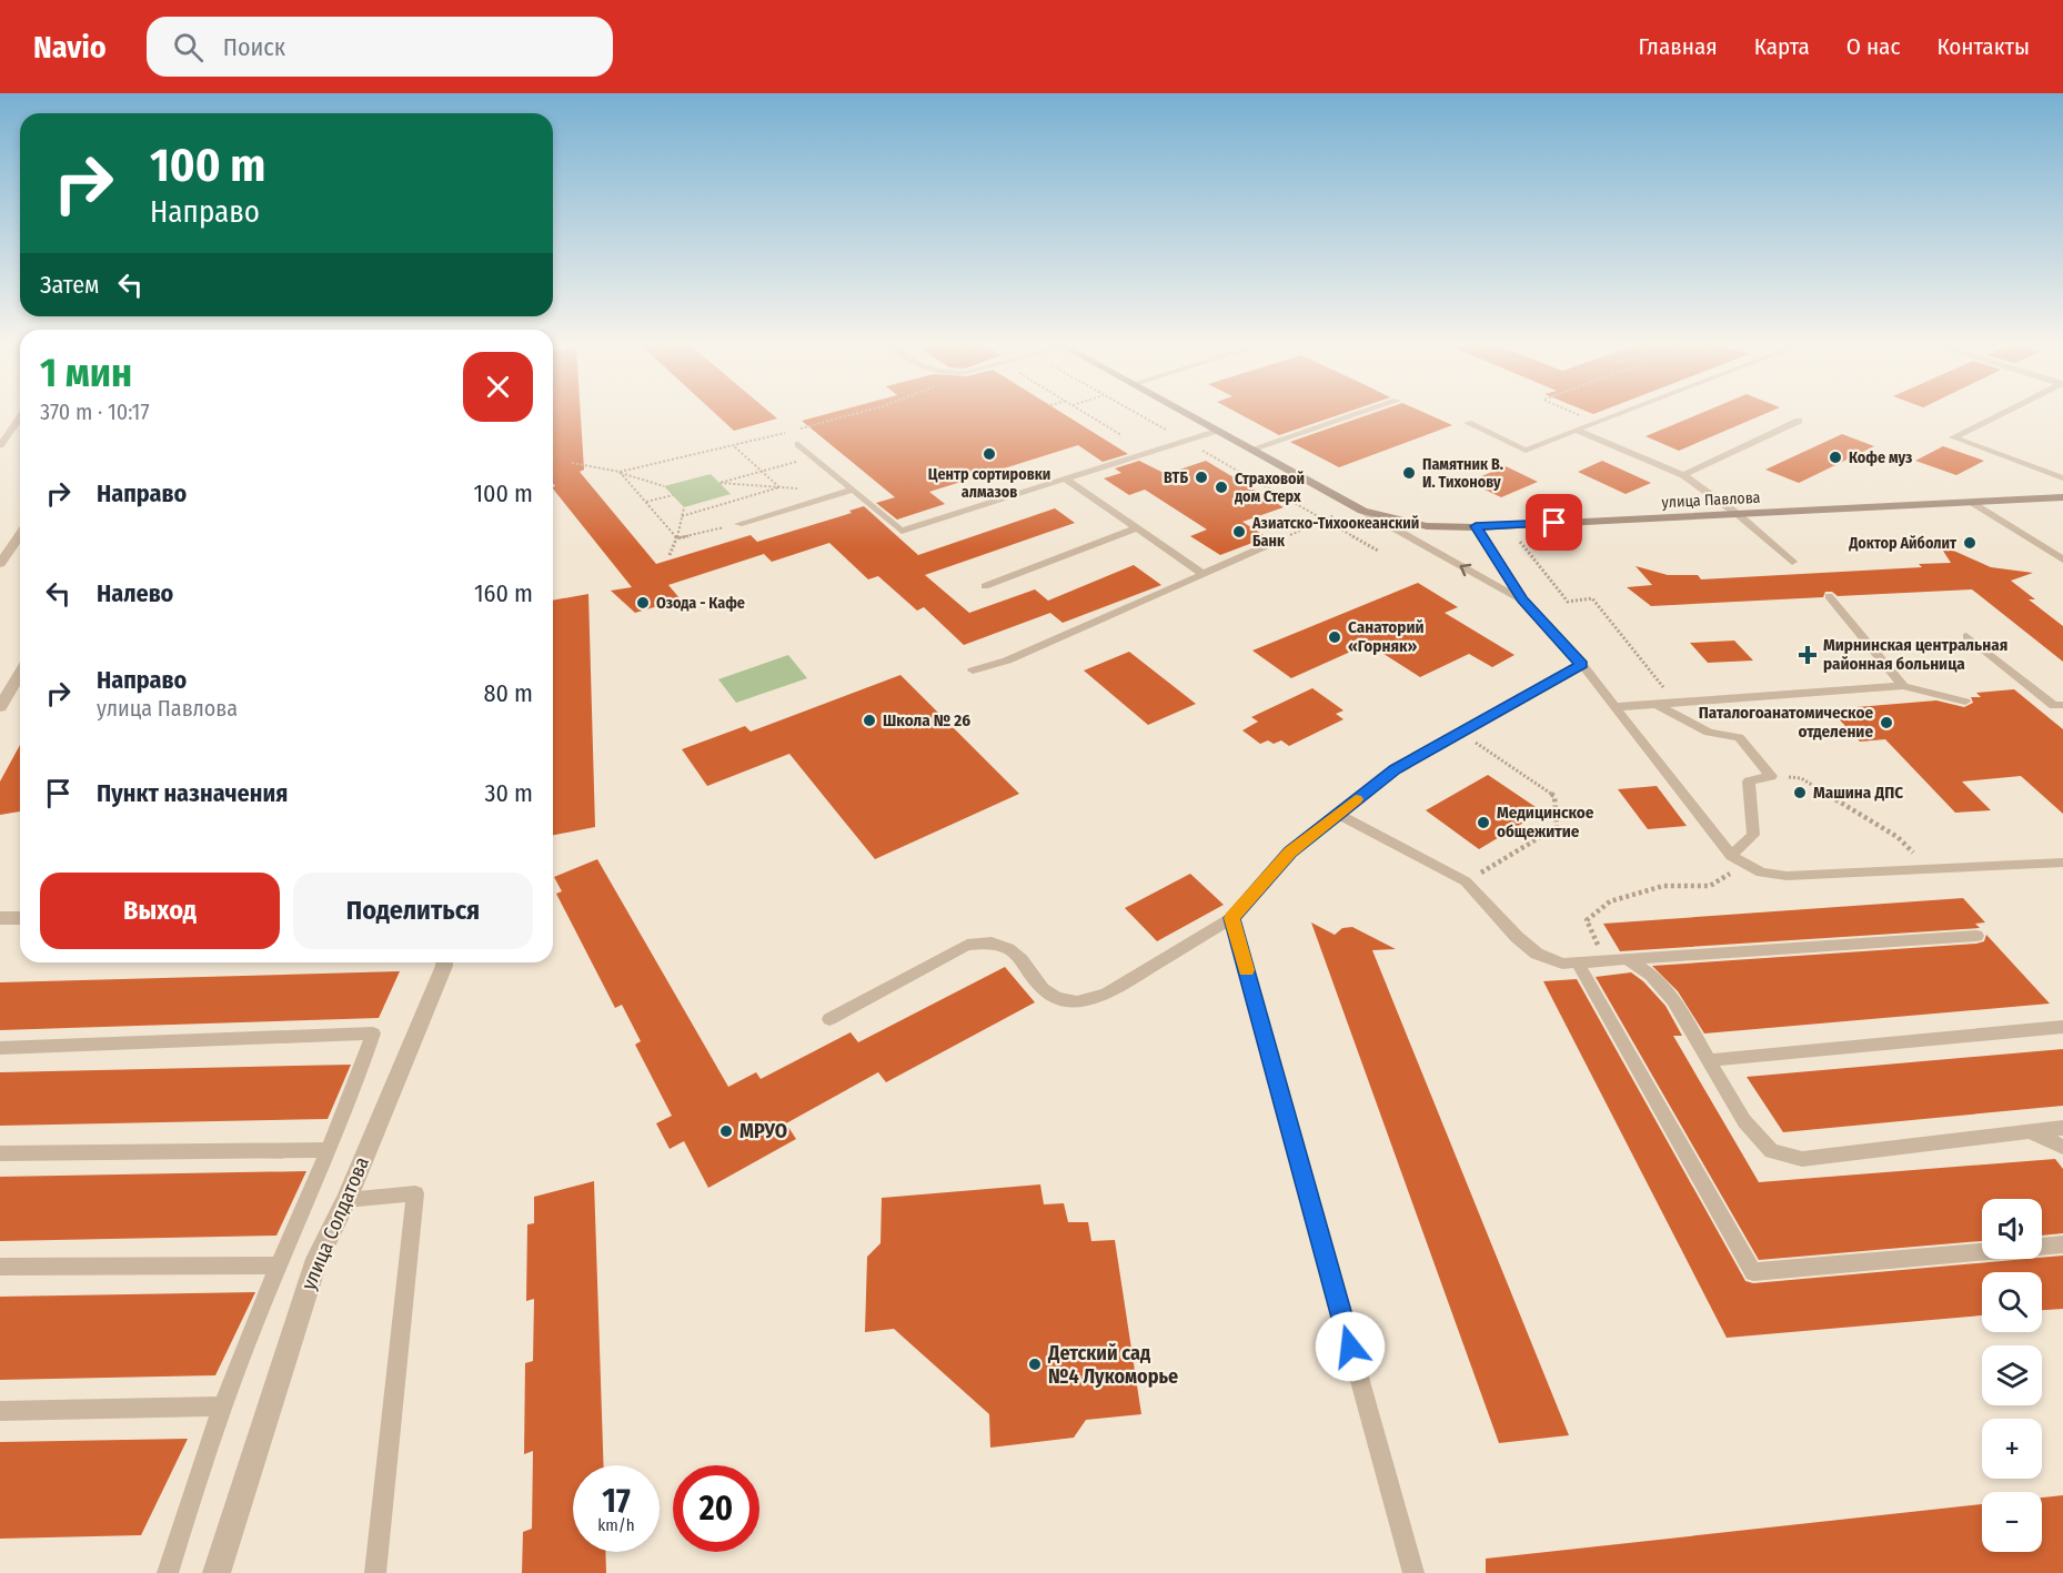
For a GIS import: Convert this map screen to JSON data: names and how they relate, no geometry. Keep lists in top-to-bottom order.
{
  "streets": {
    "main road": ["улица Павлова"],
    "street": ["улица Солдатова"]
  },
  "places": {
    "other": [
      "Центр сортировки алмазов",
      "Кофе муз",
      "Памятник В. И. Тихонову",
      "ВТБ",
      "Страховой дом Стерх",
      "Азиатско-Тихоокеанский Банк",
      "Доктор Айболит",
      "Озода - Кафе",
      "Санаторий «Горняк»",
      "Школа № 26",
      "Паталогоанатомическое отделение",
      "Машина ДПС",
      "Медицинское общежитие",
      "МРУО",
      "Детский сад №4 Лукоморье"
    ],
    "health": ["Мирнинская центральная районная больница"]
  },
  "page": {
    "header": "Navio",
    "search": "Поиск",
    "nav": [
      "Главная",
      "Карта",
      "О нас",
      "Контакты"
    ],
    "turn": ["100 m", "Направо"],
    "then": "Затем",
    "heading": ["1 мин", "370 m · 10:17"],
    "list": [
      {
        "name": "Направо",
        "value": "100 m"
      },
      {
        "name": "Налево",
        "value": "160 m"
      },
      {
        "name": "Направо",
        "note": "улица Павлова",
        "value": "80 m"
      },
      {
        "name": "Пункт назначения",
        "value": "30 m"
      }
    ],
    "buttons": ["Выход", "Поделиться"],
    "map_buttons": ["+", "−"],
    "speed": "17 km/h",
    "limit": "20"
  }
}
